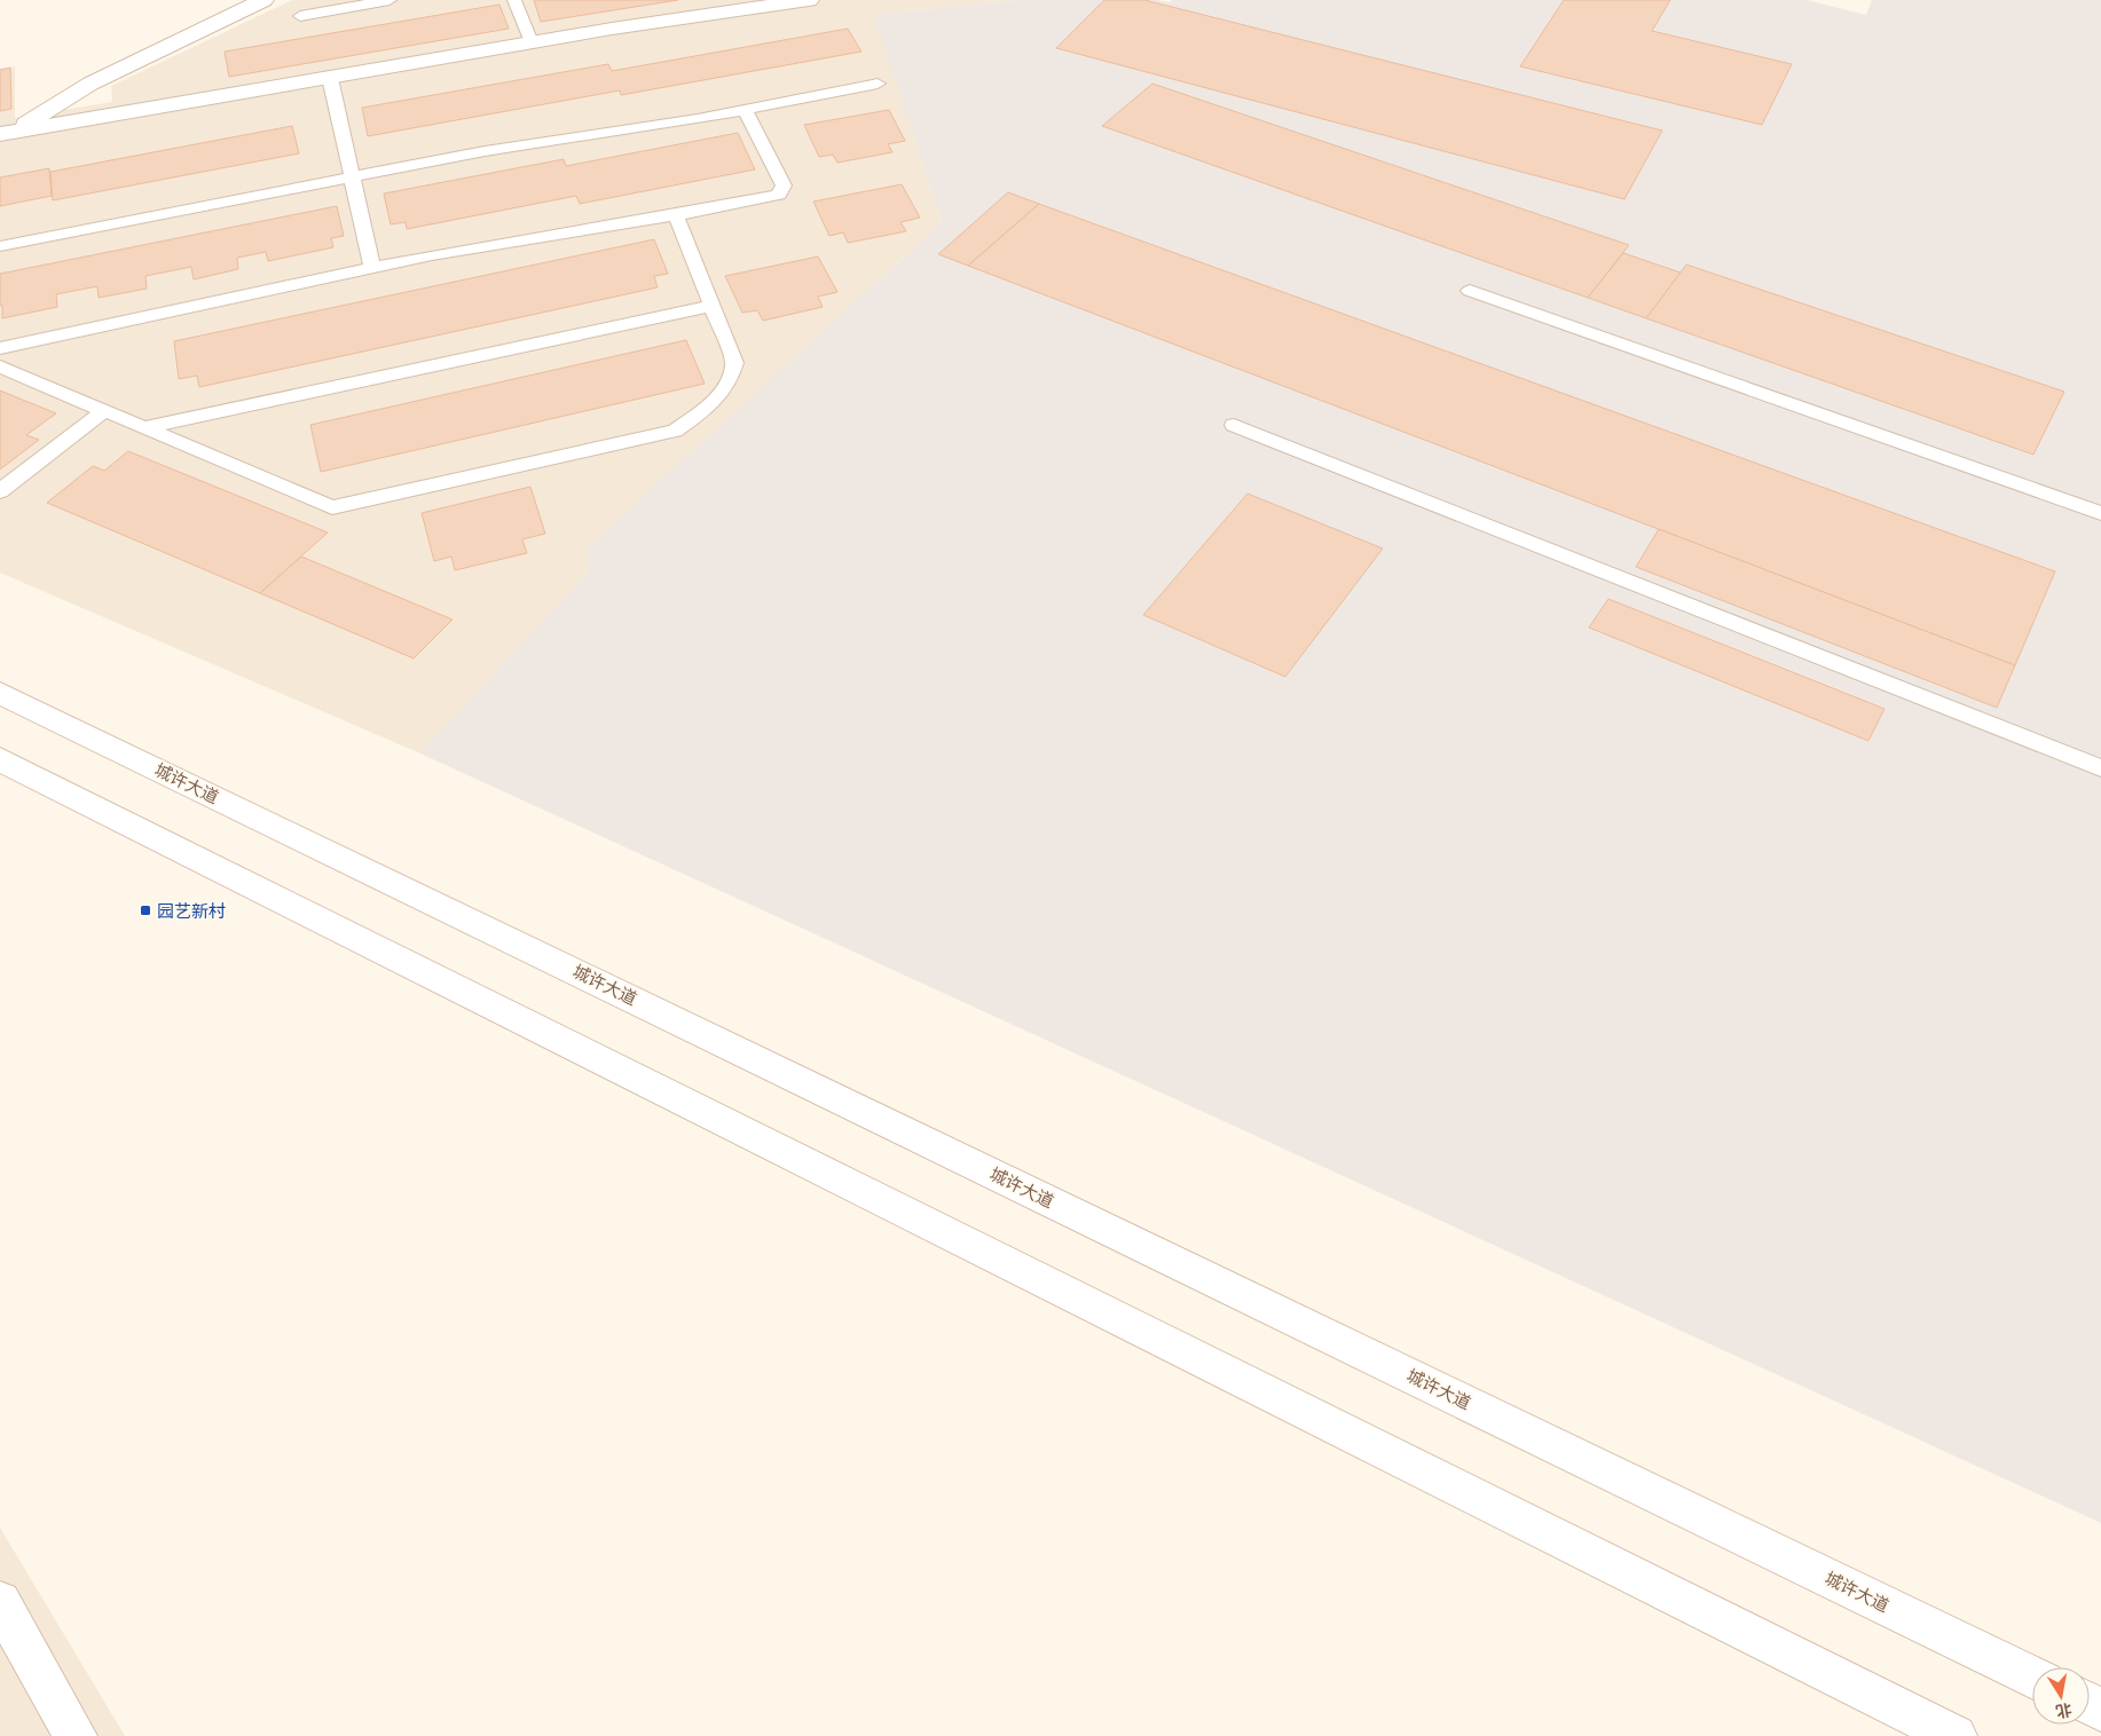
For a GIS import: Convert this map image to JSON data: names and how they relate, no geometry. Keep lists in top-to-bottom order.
{
  "streets": {
    "main road": ["城许大道"]
  },
  "places": {
    "transit": ["园艺新村"]
  },
  "north": "bottom"
}
